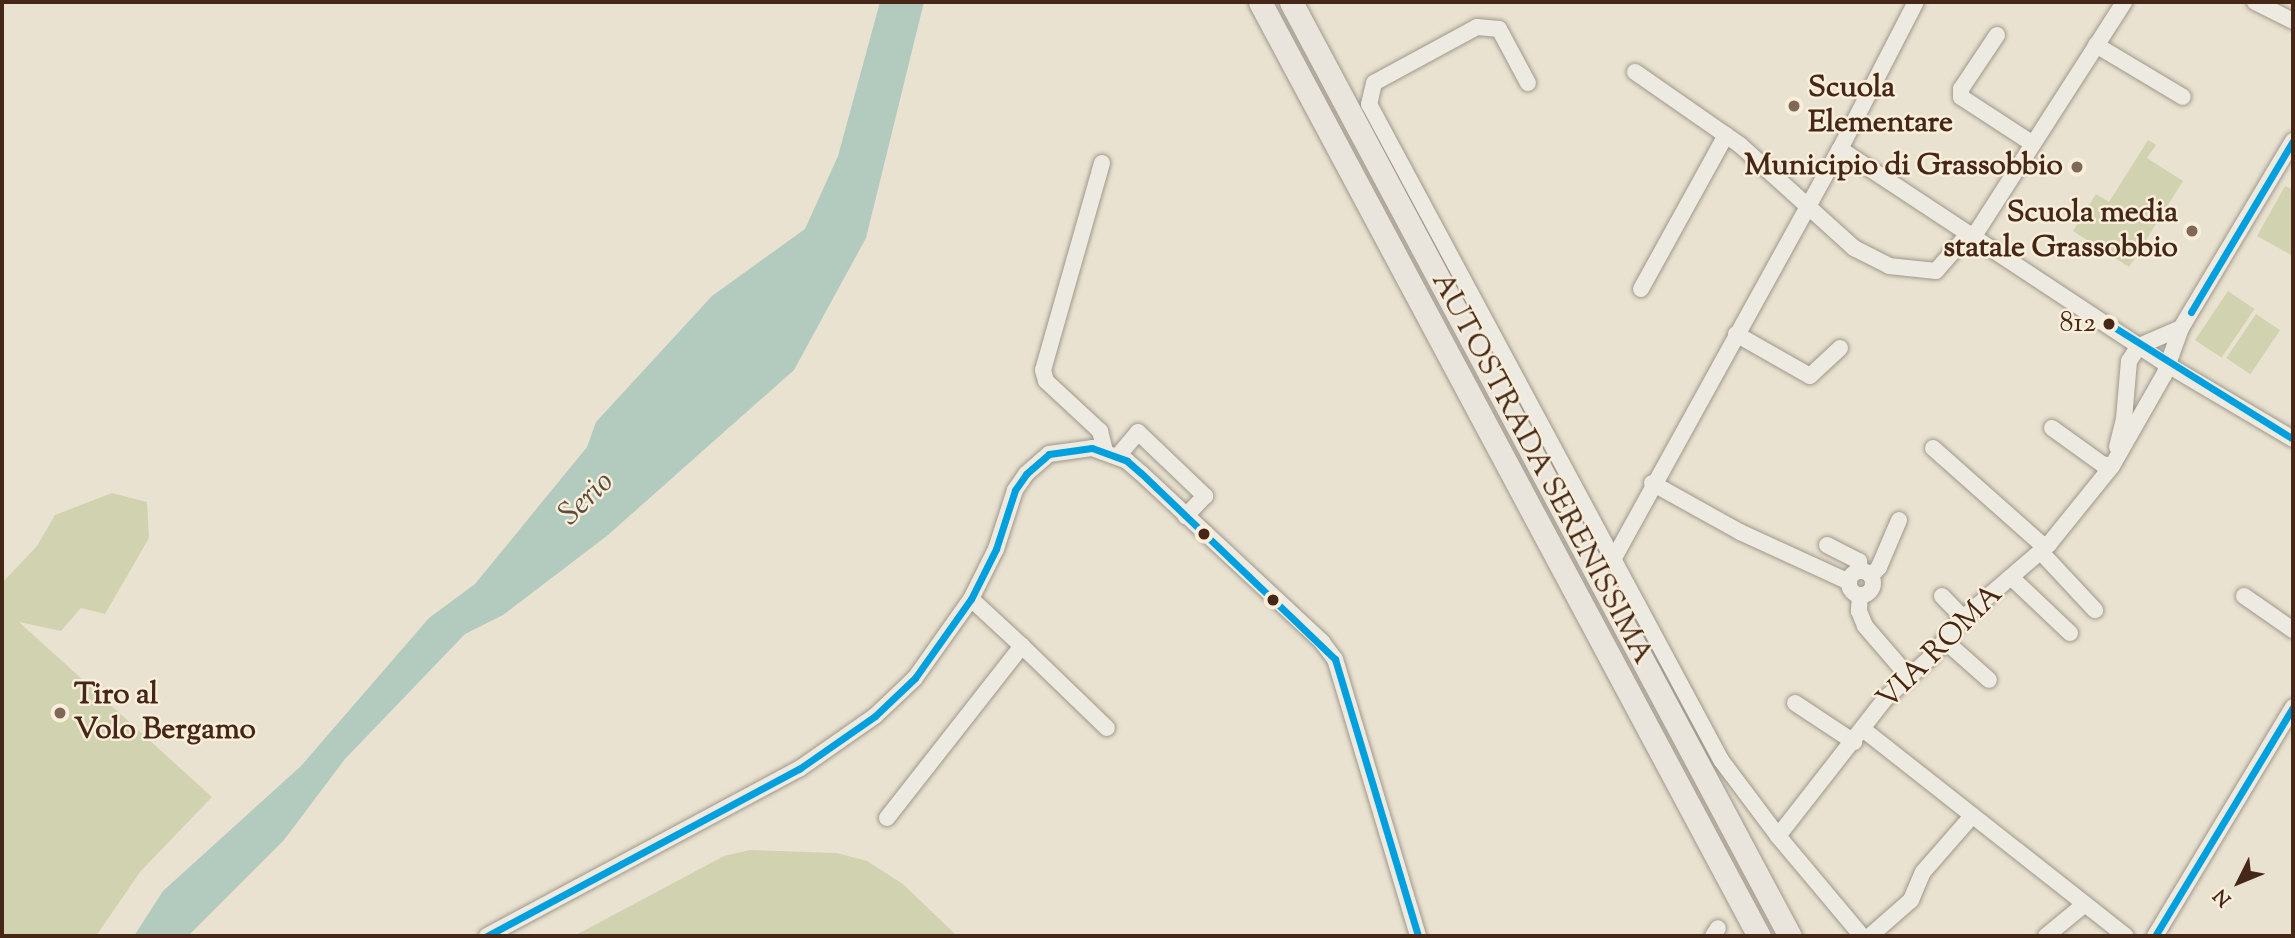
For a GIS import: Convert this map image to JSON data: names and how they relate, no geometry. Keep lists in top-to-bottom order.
{
  "streets": {
    "highway": ["AUTOSTRADA SERENISSIMA"],
    "street": ["VIA ROMA"]
  },
  "water": ["Serio"],
  "places": [
    "Scuola Elementare",
    "Municipio di Grassobbio",
    "Scuola media statale Grassobbio",
    "812",
    "Tiro al Volo Bergamo"
  ],
  "north": "bottom left"
}
